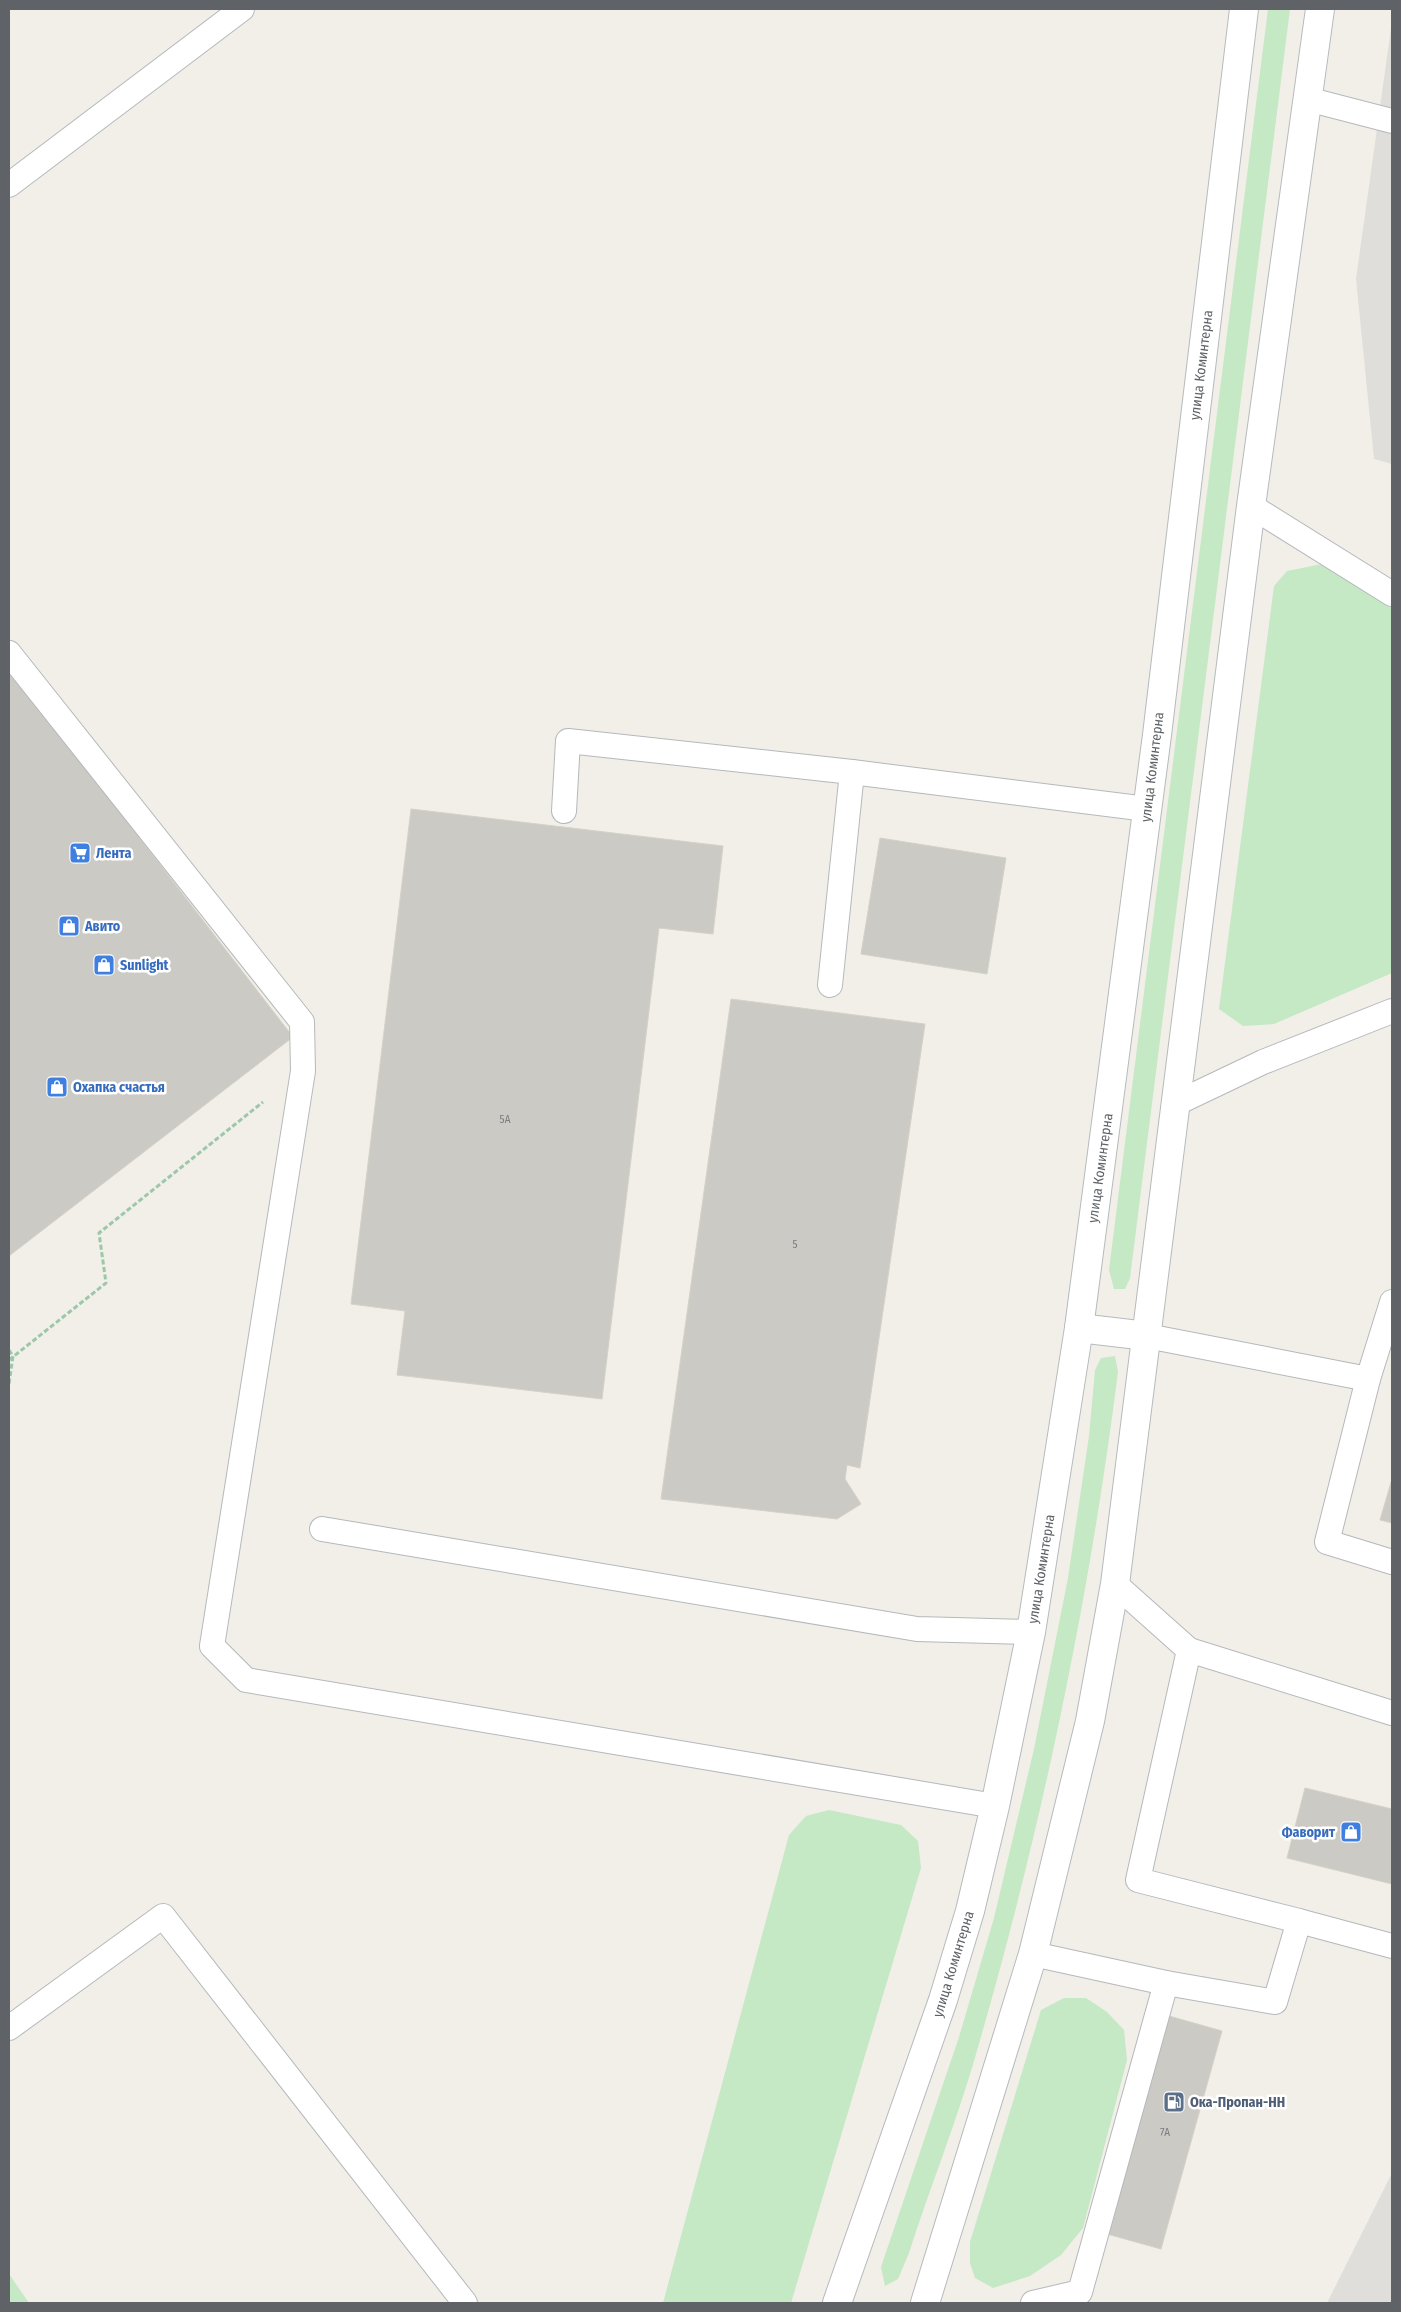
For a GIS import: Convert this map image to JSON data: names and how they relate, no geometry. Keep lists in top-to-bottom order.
{
  "streets": {
    "main road": ["улица Коминтерна"]
  },
  "places": {
    "supermarket": ["Лента"],
    "shop": [
      "Авито",
      "Sunlight",
      "Охапка счастья",
      "Фаворит"
    ],
    "fuel station": ["Ока-Пропан-НН"]
  },
  "house_numbers": ["5А", "5", "7А"]
}
